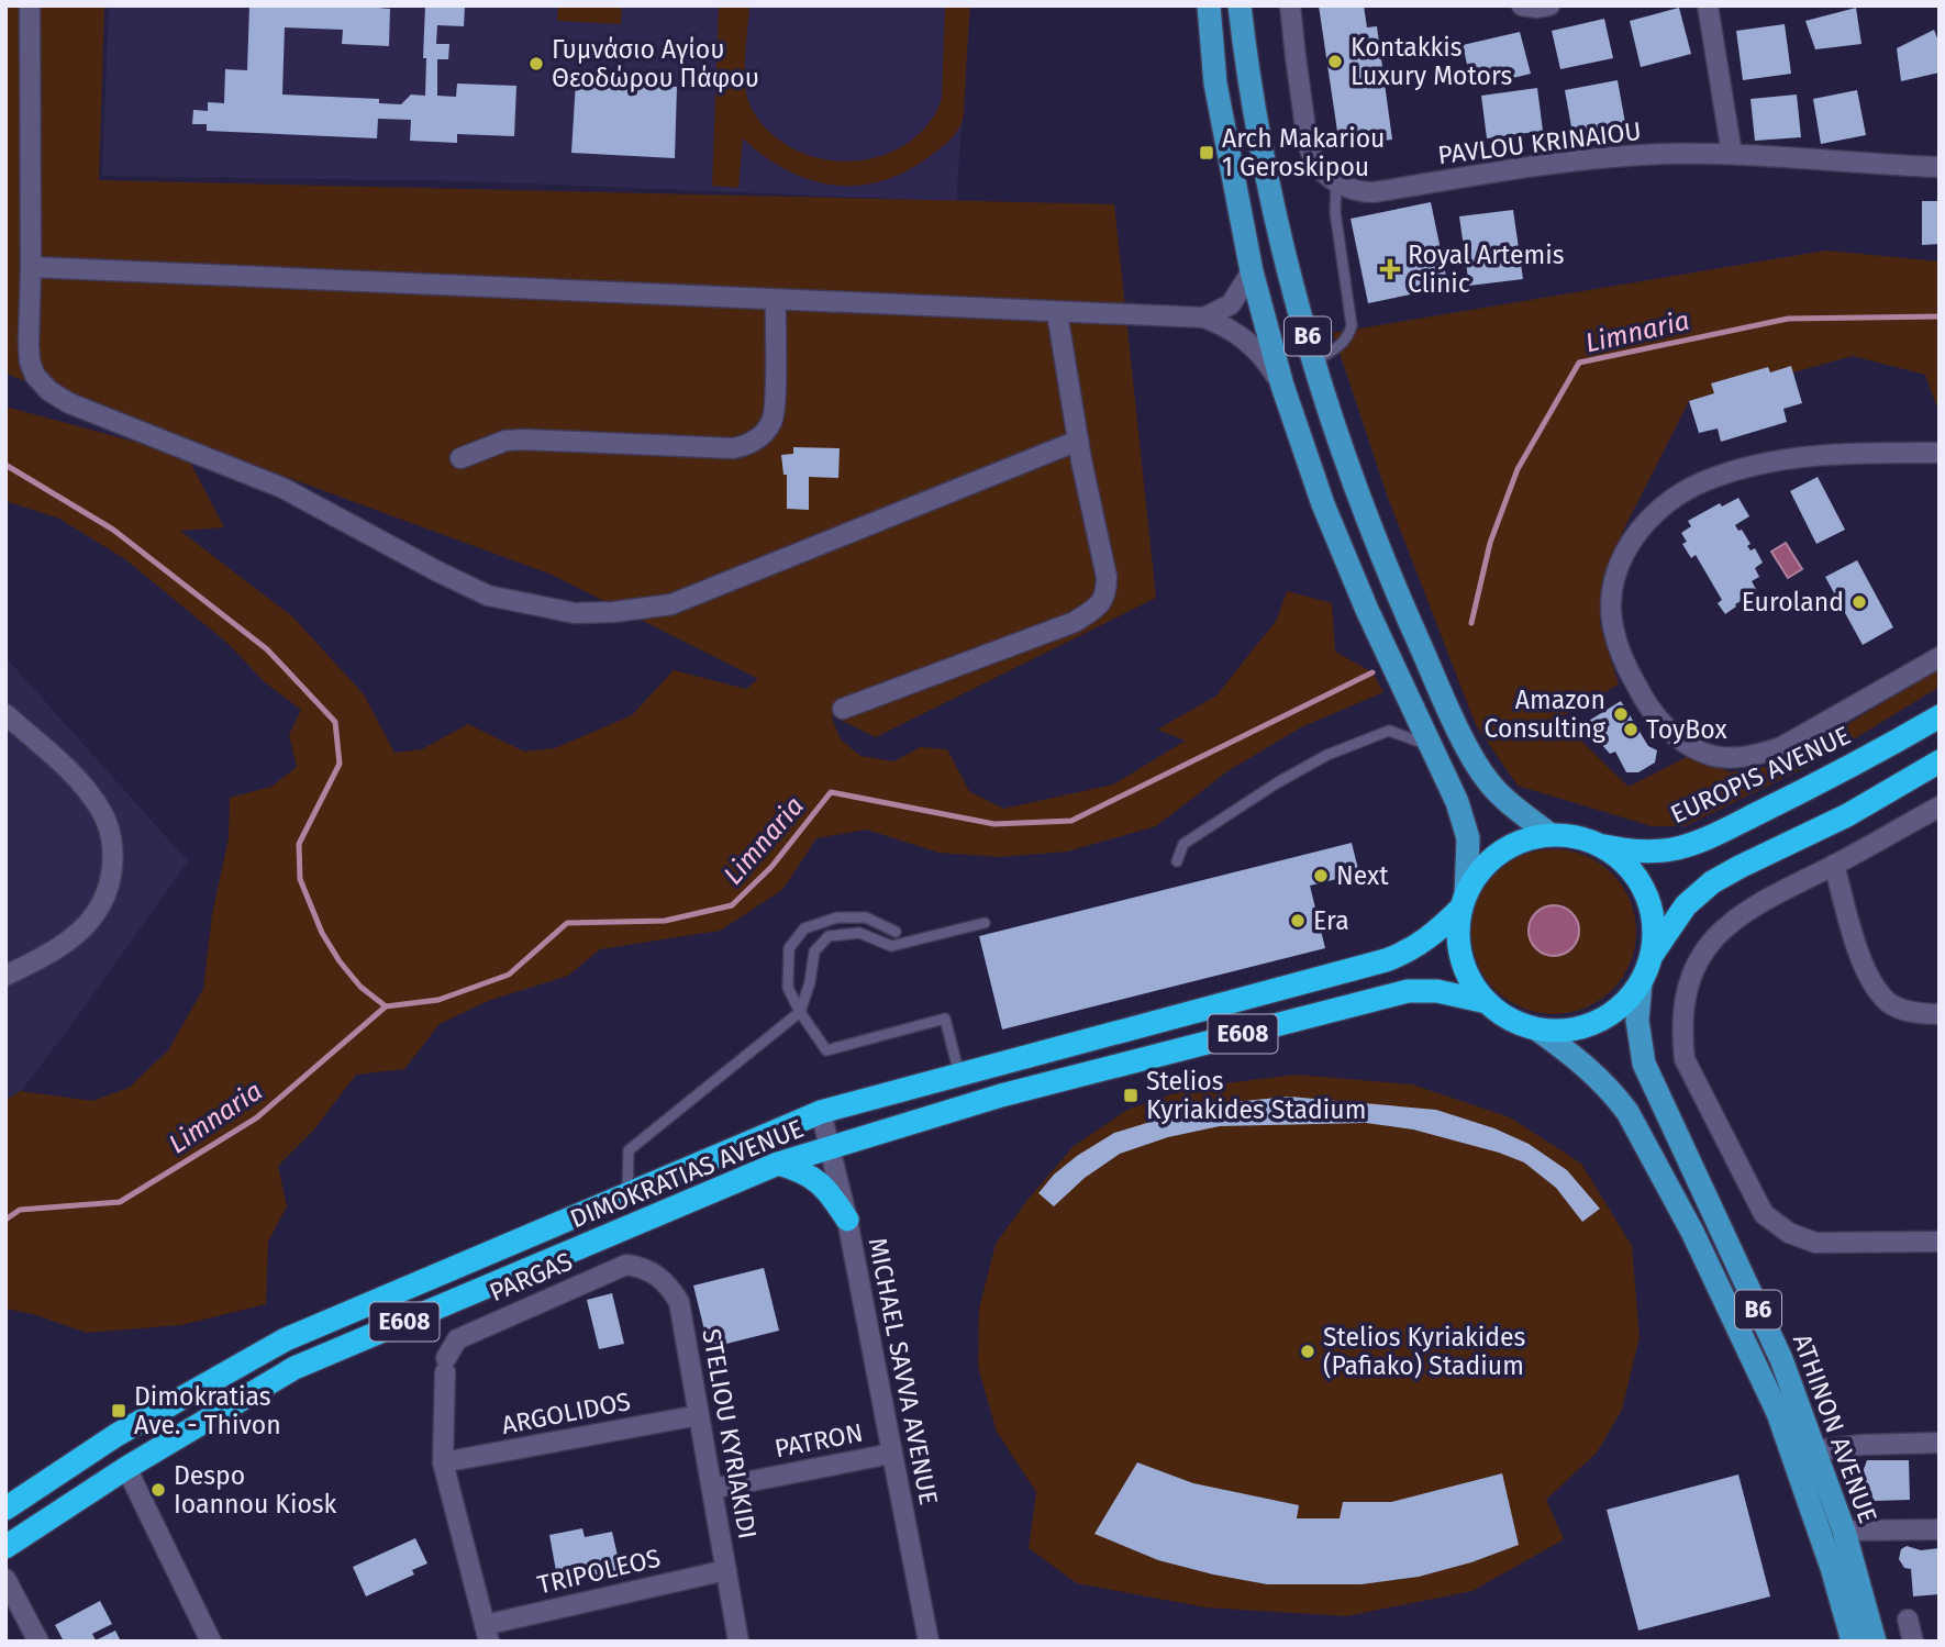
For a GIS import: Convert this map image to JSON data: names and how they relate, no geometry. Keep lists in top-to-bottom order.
{
  "streets": {
    "highway": ["EUROPIS AVENUE", "E608", "DIMOKRATIAS AVENUE"],
    "main road": ["B6", "ATHINON AVENUE"],
    "street": [
      "PAVLOU KRINAIOU",
      "PARGAS",
      "MICHAEL SAVVA AVENUE",
      "ARGOLIDOS",
      "STELIOU KYRIAKIDI",
      "PATRON",
      "TRIPOLEOS"
    ]
  },
  "crossings": [
    ["B6", "EUROPIS AVENUE"],
    ["B6", "E608"],
    ["B6", "DIMOKRATIAS AVENUE"],
    ["B6", "ATHINON AVENUE"],
    ["EUROPIS AVENUE", "E608"],
    ["EUROPIS AVENUE", "DIMOKRATIAS AVENUE"],
    ["EUROPIS AVENUE", "ATHINON AVENUE"],
    ["E608", "DIMOKRATIAS AVENUE"],
    ["E608", "ATHINON AVENUE"],
    ["DIMOKRATIAS AVENUE", "MICHAEL SAVVA AVENUE"],
    ["DIMOKRATIAS AVENUE", "ATHINON AVENUE"],
    ["PARGAS", "ARGOLIDOS"],
    ["PARGAS", "STELIOU KYRIAKIDI"],
    ["MICHAEL SAVVA AVENUE", "PATRON"],
    ["ARGOLIDOS", "STELIOU KYRIAKIDI"],
    ["STELIOU KYRIAKIDI", "PATRON"],
    ["STELIOU KYRIAKIDI", "TRIPOLEOS"]
  ],
  "water": ["Limnaria"],
  "places": {
    "other": [
      "Kontakkis Luxury Motors",
      "Γυμνάσιο Αγίου Θεοδώρου Πάφου",
      "Euroland",
      "Amazon Consulting",
      "ToyBox",
      "Next",
      "Era",
      "Stelios Kyriakides (Pafiako) Stadium",
      "Despo Ioannou Kiosk"
    ],
    "transit": ["Arch Makariou 1 Geroskipou", "Stelios Kyriakides Stadium", "Dimokratias Ave. - Thivon"],
    "health": ["Royal Artemis Clinic"]
  }
}
